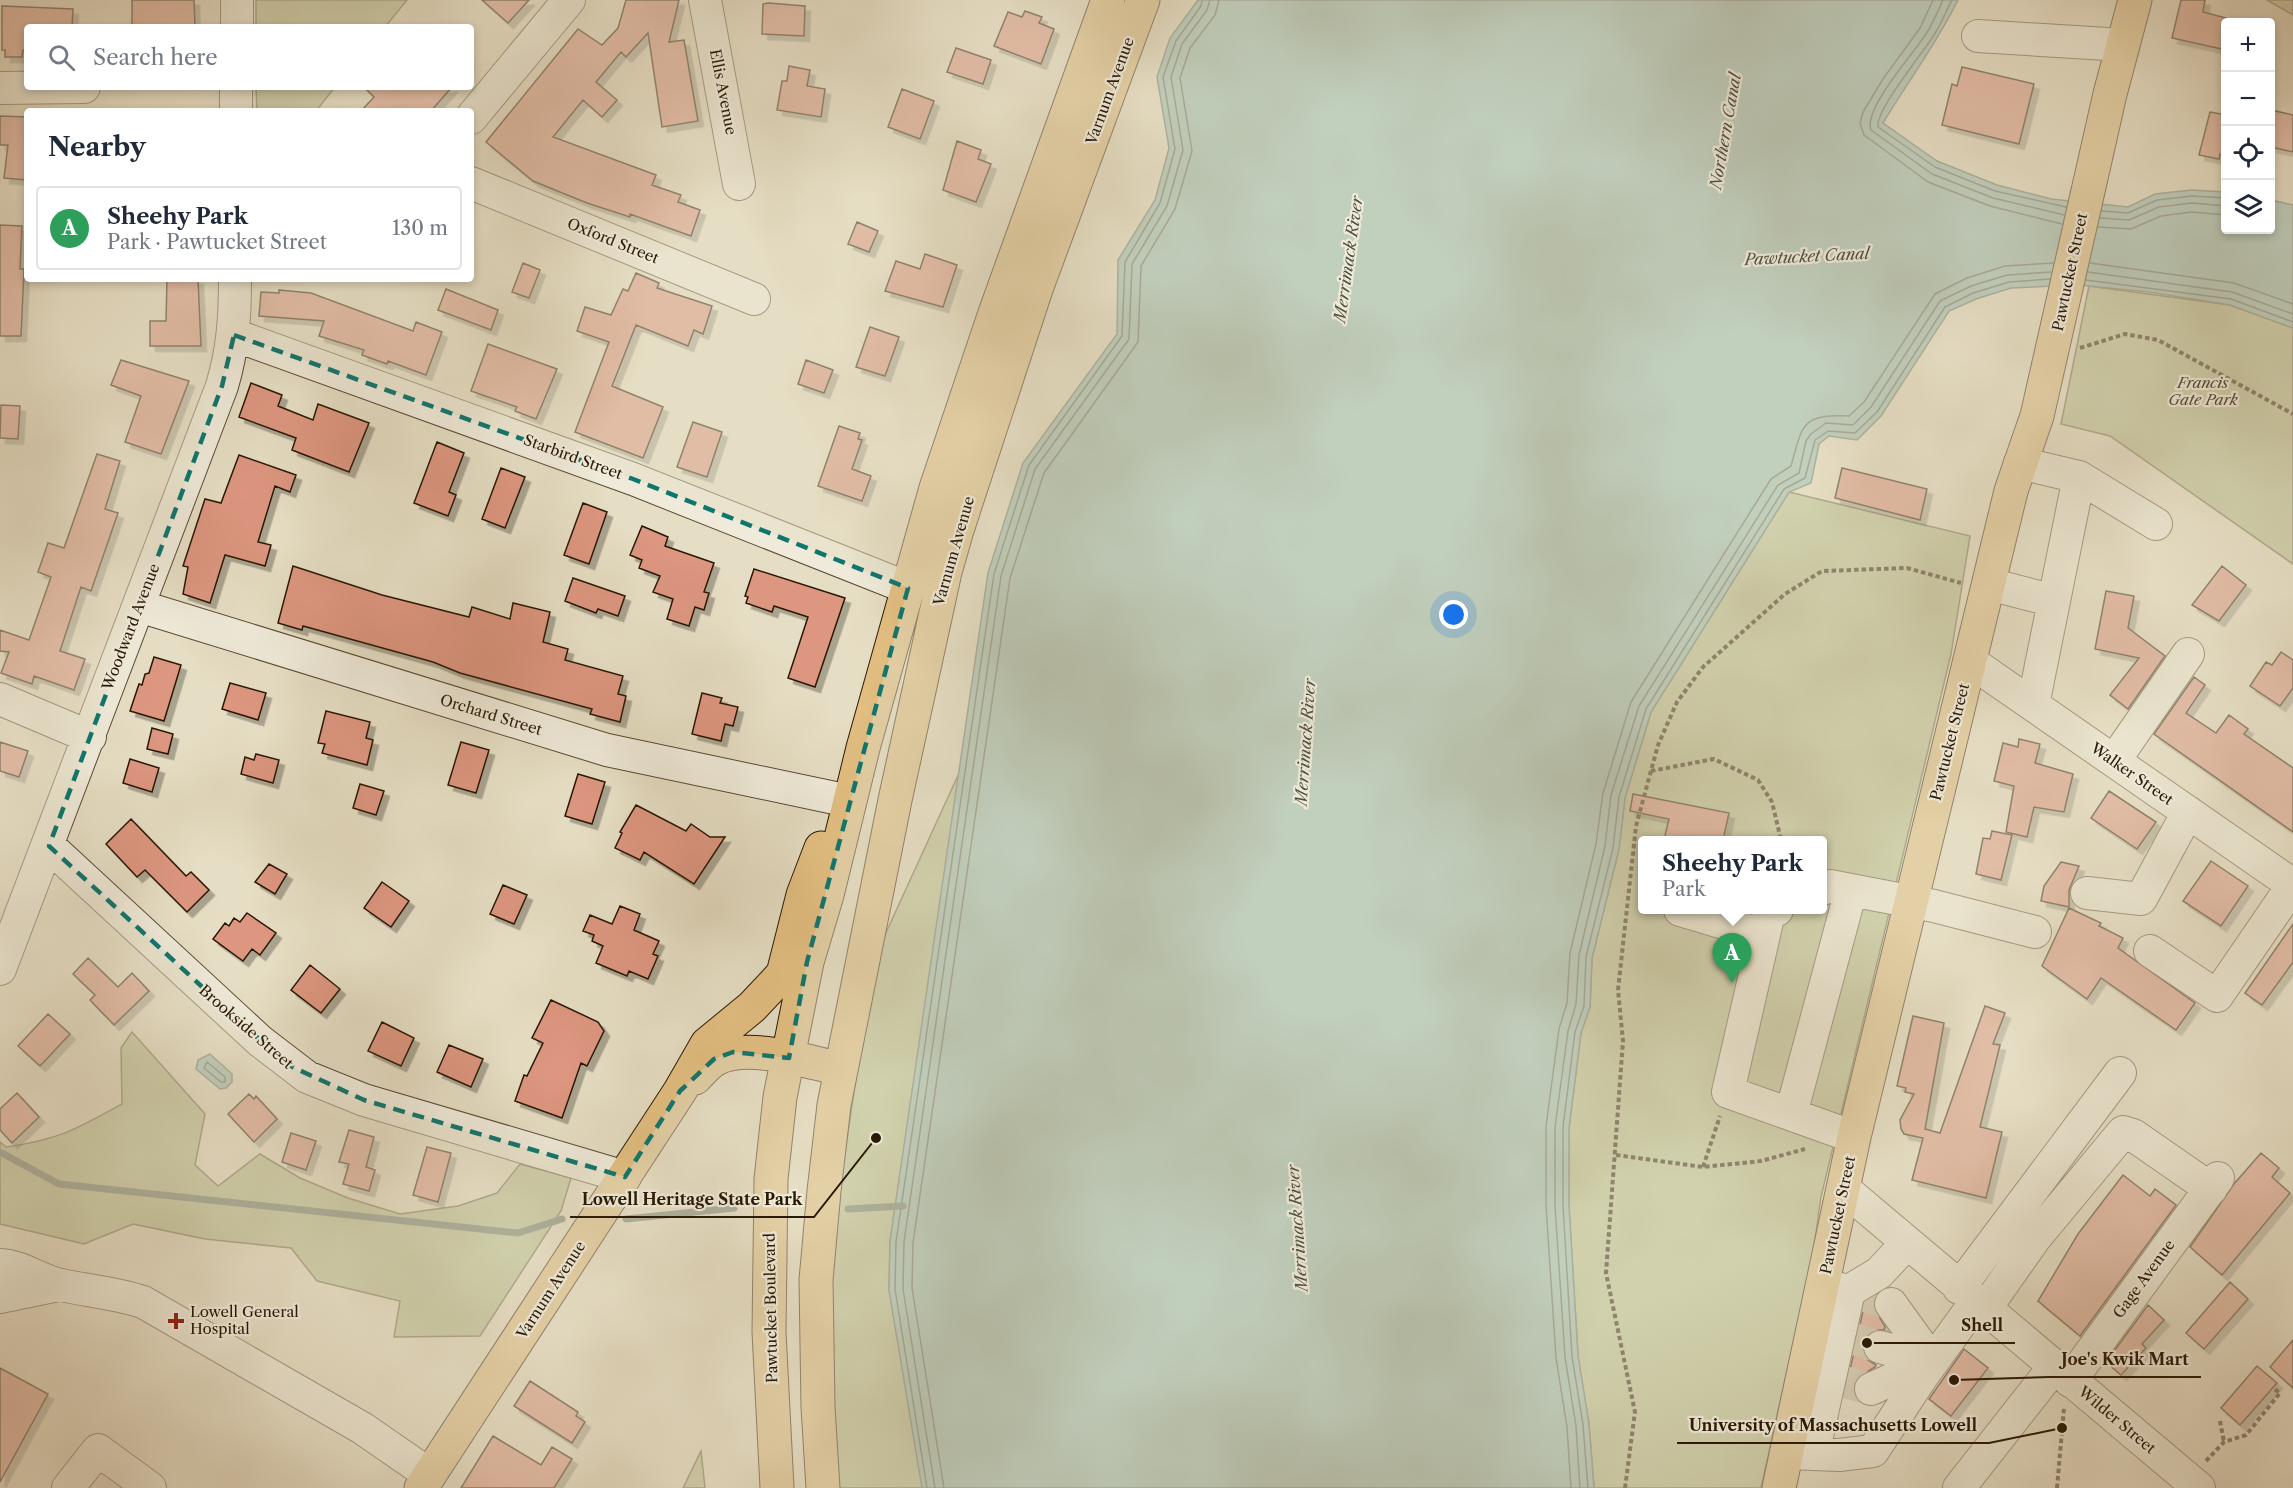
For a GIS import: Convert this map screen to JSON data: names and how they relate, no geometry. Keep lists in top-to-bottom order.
{
  "streets": {
    "main road": ["Varnum Avenue", "Pawtucket Street", "Pawtucket Boulevard"],
    "street": [
      "Ellis Avenue",
      "Oxford Street",
      "Starbird Street",
      "Woodward Avenue",
      "Orchard Street",
      "Walker Street",
      "Brookside Street",
      "Gage Avenue",
      "Wilder Street"
    ]
  },
  "crossings": [
    ["Varnum Avenue", "Starbird Street"],
    ["Varnum Avenue", "Orchard Street"],
    ["Varnum Avenue", "Brookside Street"],
    ["Varnum Avenue", "Pawtucket Boulevard"],
    ["Pawtucket Street", "Walker Street"],
    ["Pawtucket Street", "Wilder Street"],
    ["Starbird Street", "Woodward Avenue"],
    ["Woodward Avenue", "Orchard Street"],
    ["Woodward Avenue", "Brookside Street"],
    ["Gage Avenue", "Wilder Street"]
  ],
  "water": ["Northern Canal", "Pawtucket Canal", "Merrimack River"],
  "parks": ["Francis Gate Park"],
  "places": {
    "other": [
      "Lowell Heritage State Park",
      "Shell",
      "Joe's Kwik Mart",
      "University of Massachusetts Lowell"
    ],
    "health": ["Lowell General Hospital"]
  },
  "page": {
    "map_buttons": ["+", "−"],
    "search": "Search here",
    "heading": "Nearby",
    "list": [
      {
        "mark": "A",
        "name": "Sheehy Park",
        "note": "Park · Pawtucket Street",
        "value": "130 m"
      }
    ],
    "popup": ["Sheehy Park", "Park"],
    "pins": "A"
  }
}
